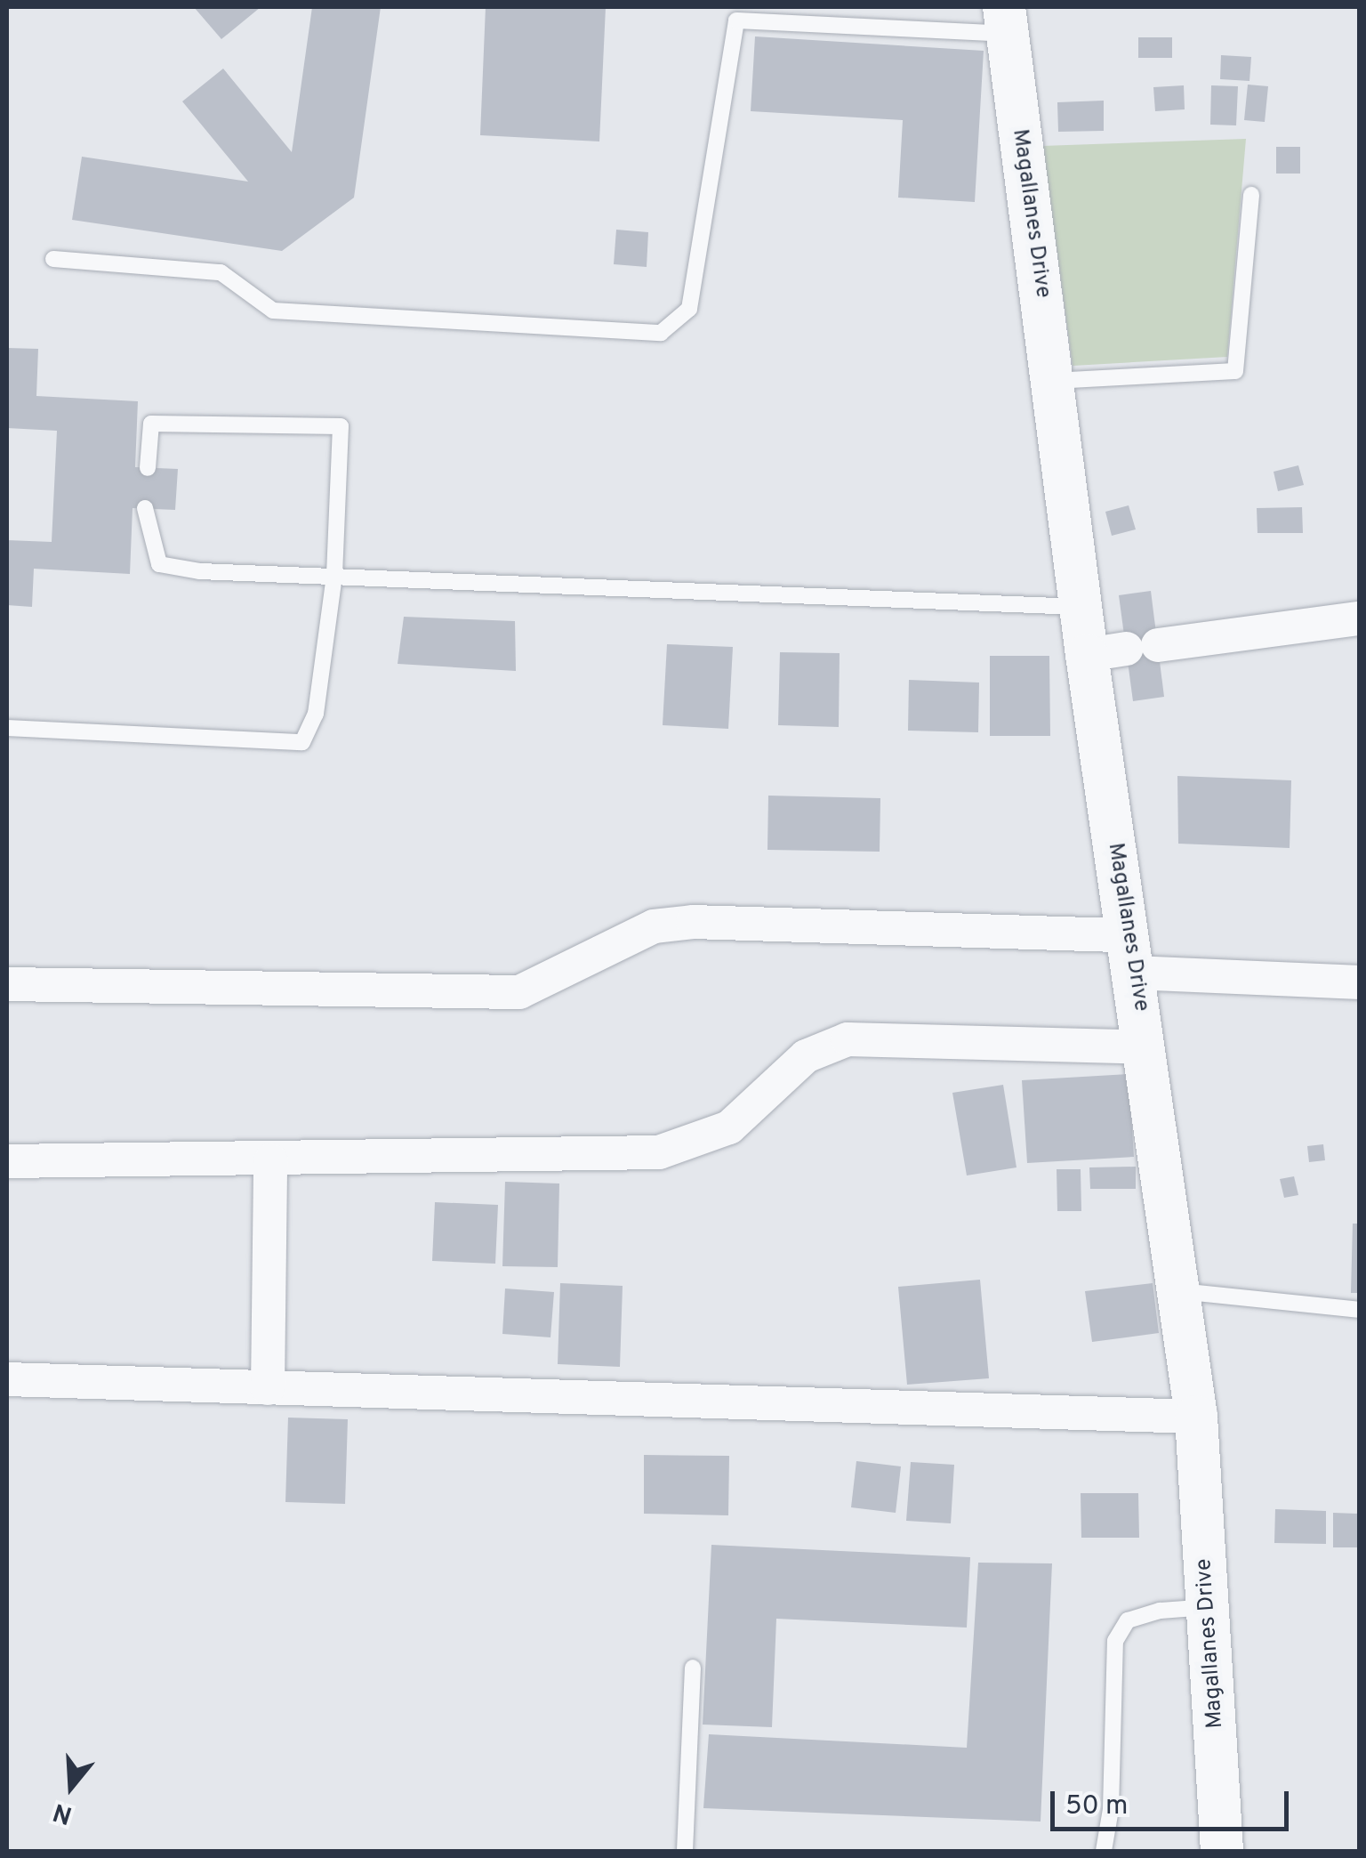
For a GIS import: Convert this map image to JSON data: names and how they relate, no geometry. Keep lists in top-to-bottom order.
{
  "streets": {
    "street": ["Magallanes Drive"]
  },
  "scale_bar": "50 m",
  "north": "bottom"
}
